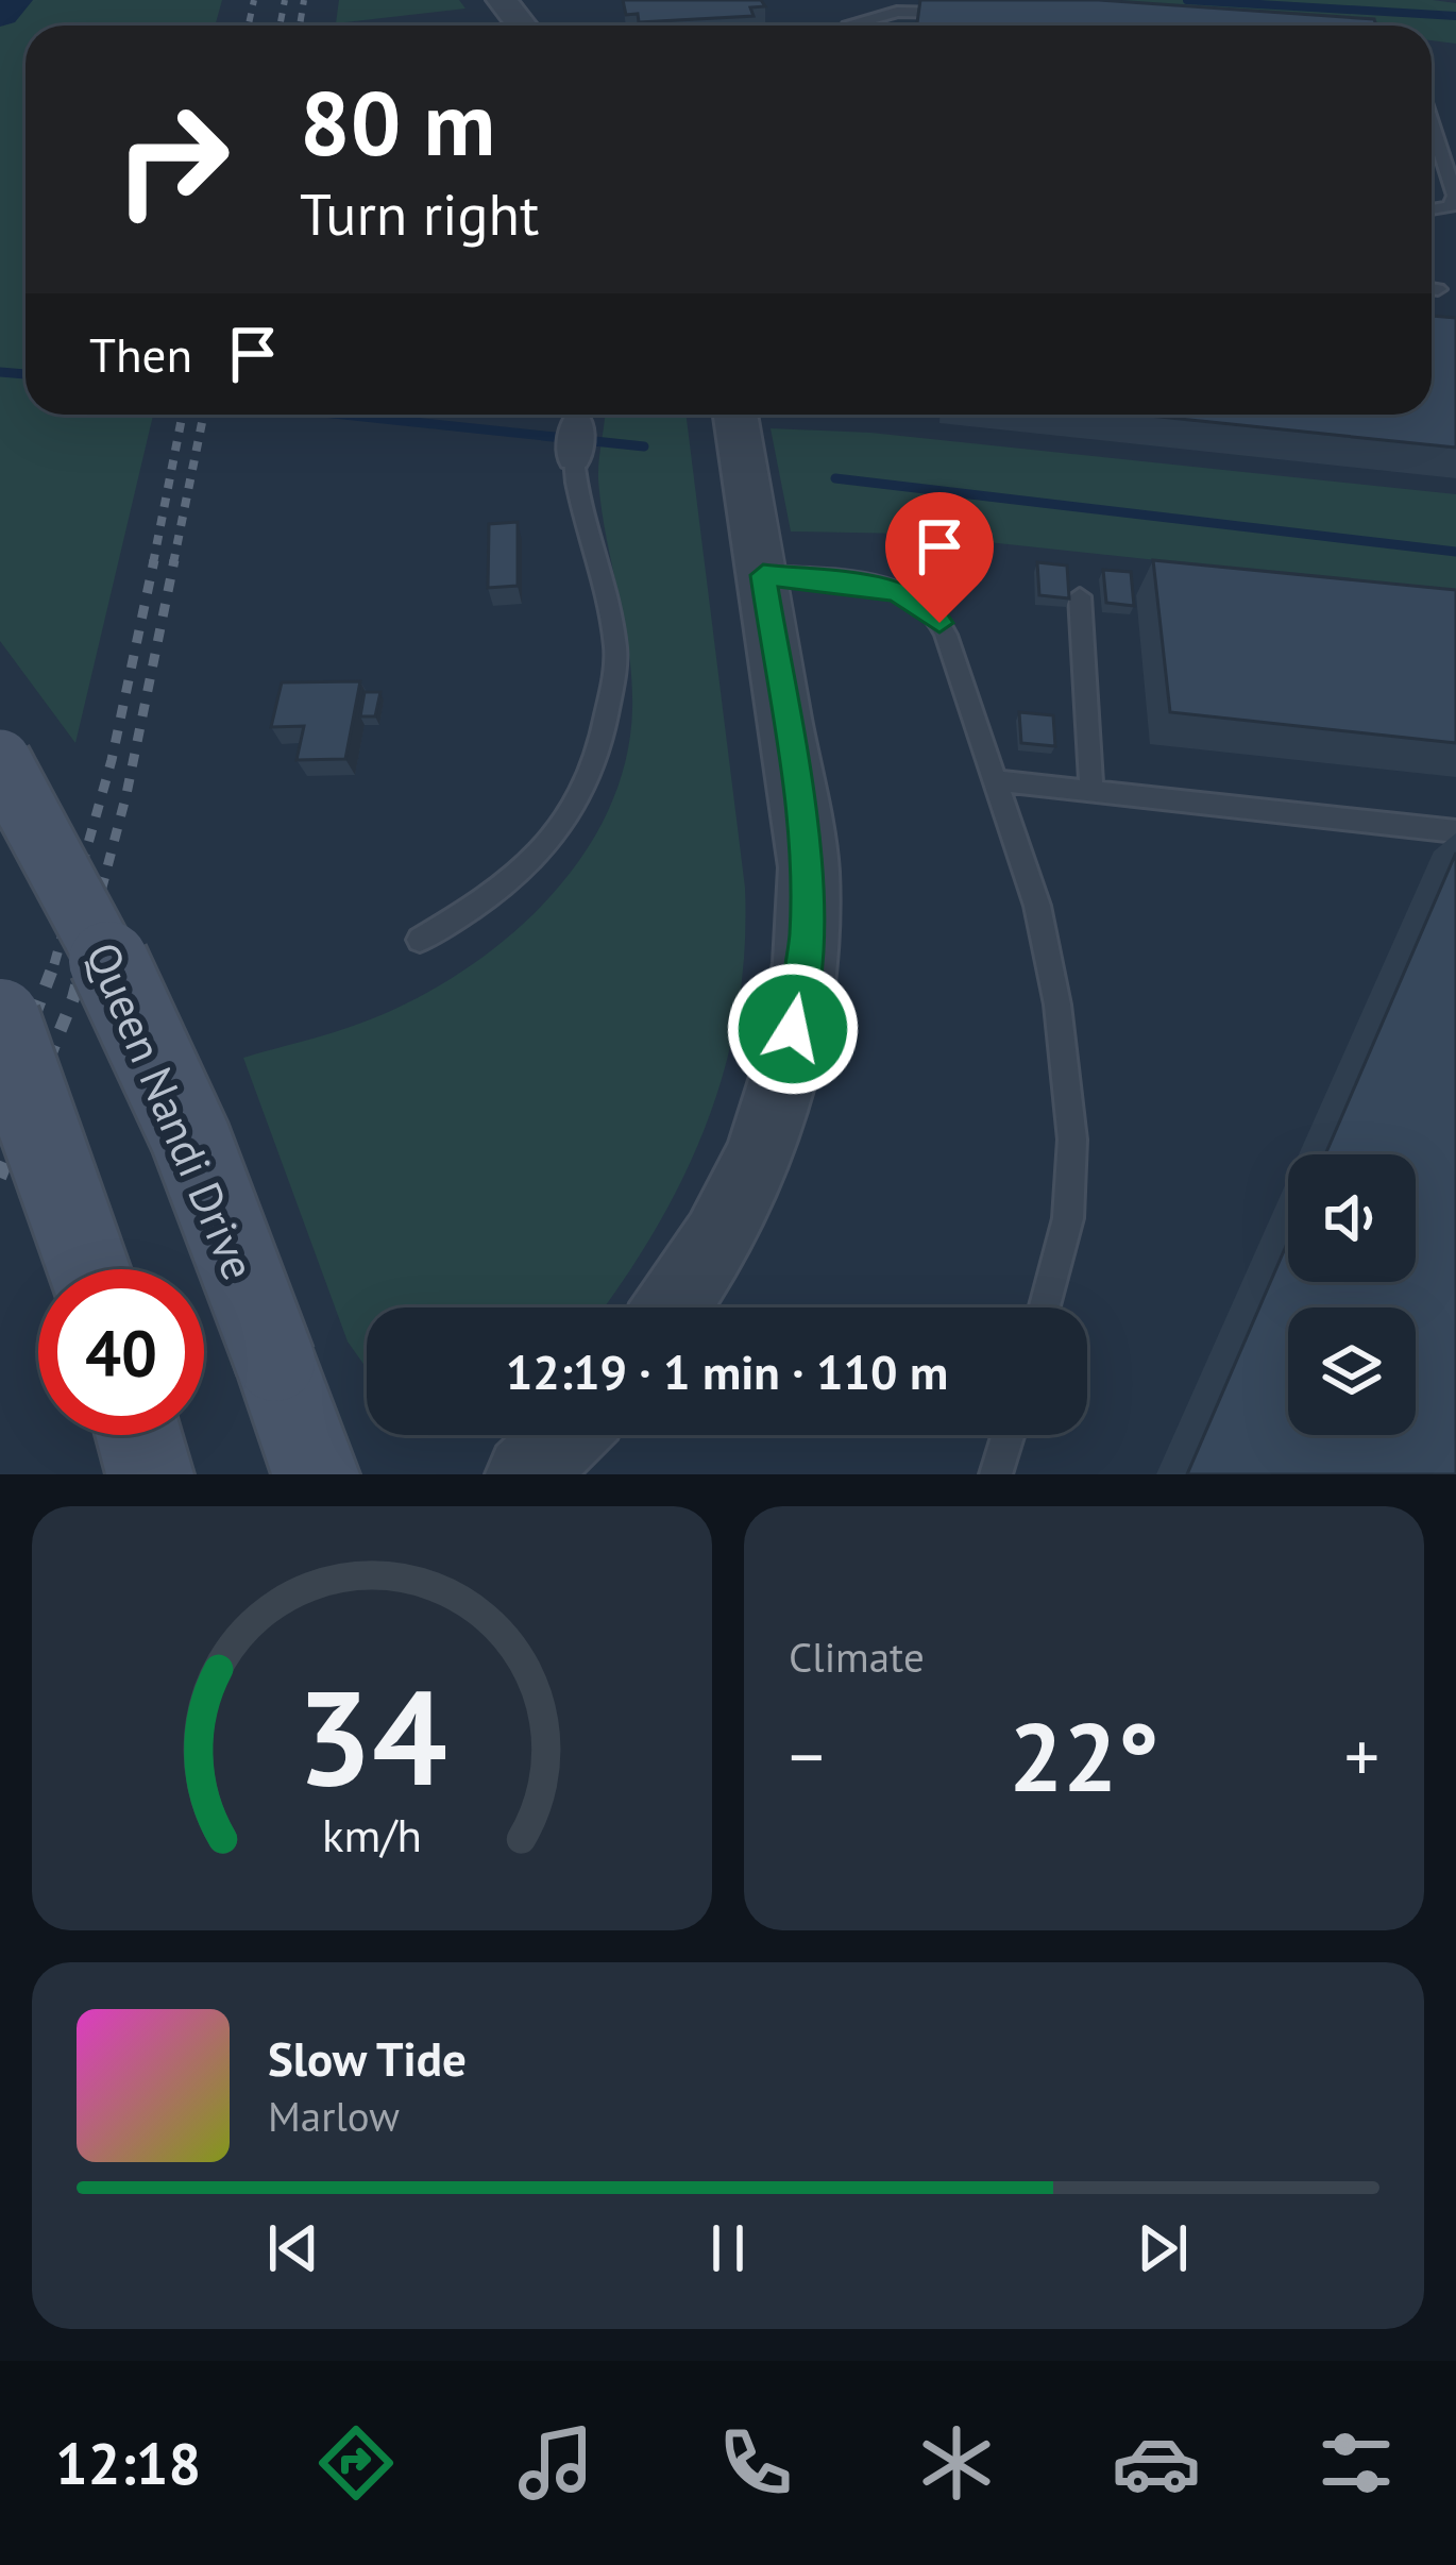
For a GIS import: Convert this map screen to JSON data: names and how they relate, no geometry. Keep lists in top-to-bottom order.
{
  "streets": {
    "main road": ["Queen Nandi Drive"]
  },
  "page": {
    "turn": ["80 m", "Turn right"],
    "then": "Then",
    "limit": "40",
    "trip": "12:19 · 1 min · 110 m",
    "tile": "Climate",
    "heat": ["−", "22°", "+"],
    "song": ["Slow Tide", "Marlow"],
    "tabs": "12:18",
    "gauge": ["34", "km/h"]
  }
}
